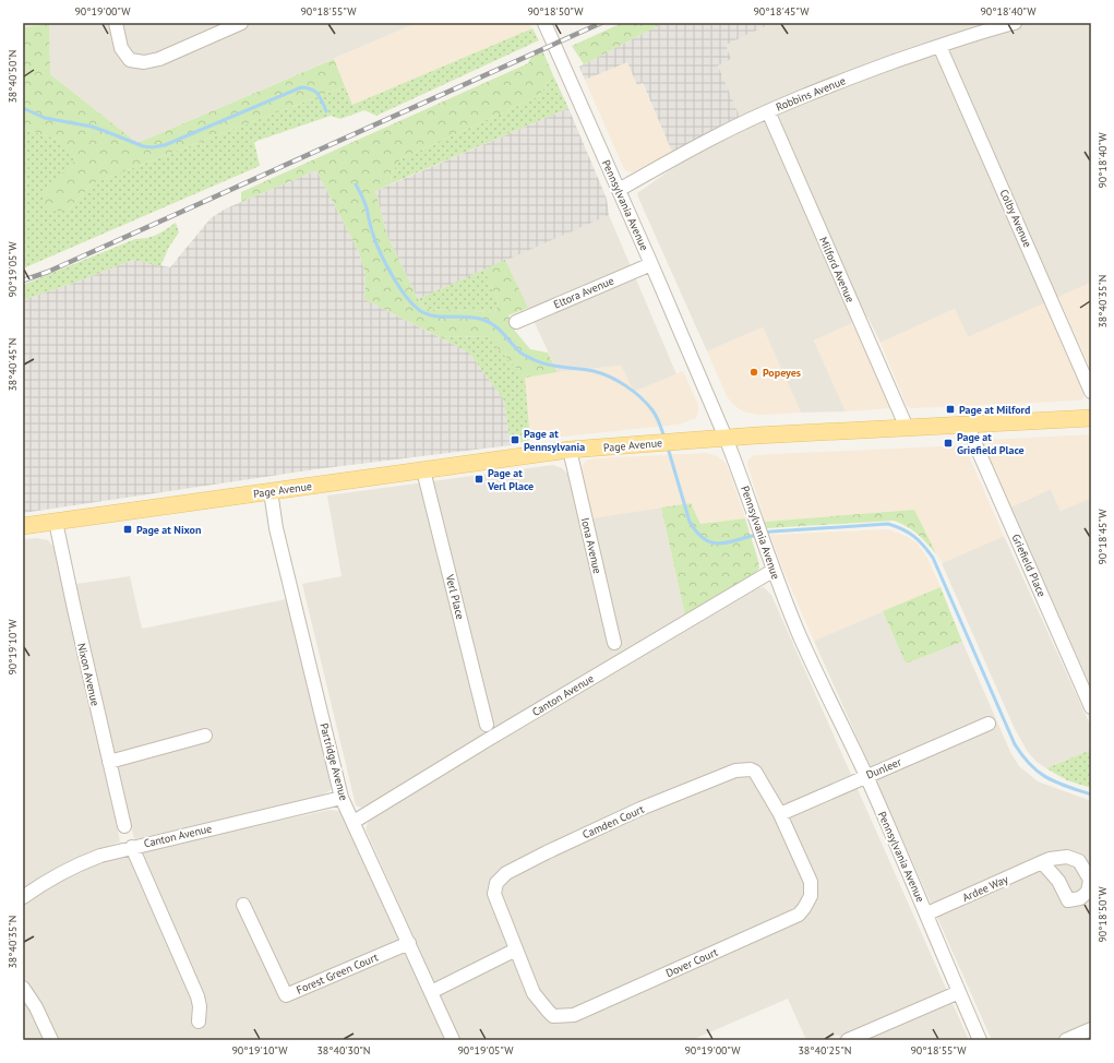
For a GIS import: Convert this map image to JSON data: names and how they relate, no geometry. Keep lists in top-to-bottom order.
{
  "streets": {
    "main road": ["Page Avenue"],
    "street": [
      "Robbins Avenue",
      "Pennsylvania Avenue",
      "Colby Avenue",
      "Milford Avenue",
      "Eltora Avenue",
      "Iona Avenue",
      "Griefield Place",
      "Verl Place",
      "Nixon Avenue",
      "Canton Avenue",
      "Partridge Avenue",
      "Dunleer",
      "Camden Court",
      "Ardee Way",
      "Dover Court",
      "Forest Green Court"
    ]
  },
  "crossings": [
    ["Robbins Avenue", "Pennsylvania Avenue"],
    ["Robbins Avenue", "Colby Avenue"],
    ["Robbins Avenue", "Milford Avenue"],
    ["Pennsylvania Avenue", "Eltora Avenue"],
    ["Pennsylvania Avenue", "Page Avenue"],
    ["Pennsylvania Avenue", "Canton Avenue"],
    ["Pennsylvania Avenue", "Dunleer"],
    ["Pennsylvania Avenue", "Ardee Way"],
    ["Milford Avenue", "Page Avenue"],
    ["Page Avenue", "Iona Avenue"],
    ["Page Avenue", "Griefield Place"],
    ["Page Avenue", "Verl Place"],
    ["Page Avenue", "Nixon Avenue"],
    ["Page Avenue", "Partridge Avenue"],
    ["Canton Avenue", "Partridge Avenue"],
    ["Partridge Avenue", "Forest Green Court"],
    ["Dunleer", "Camden Court"],
    ["Dunleer", "Dover Court"],
    ["Camden Court", "Dover Court"]
  ],
  "places": {
    "other": ["Popeyes"],
    "transit": [
      "Page at Milford",
      "Page at Pennsylvania",
      "Page at Griefield Place",
      "Page at Verl Place",
      "Page at Nixon"
    ]
  },
  "coordinates": [
    "90°19'00\"W",
    "90°18'55\"W",
    "90°18'50\"W",
    "90°18'45\"W",
    "90°18'40\"W",
    "38°40'50\"N",
    "90°19'05\"W",
    "38°40'35\"N",
    "38°40'45\"N",
    "90°19'10\"W",
    "38°40'30\"N",
    "38°40'25\"N"
  ]
}
